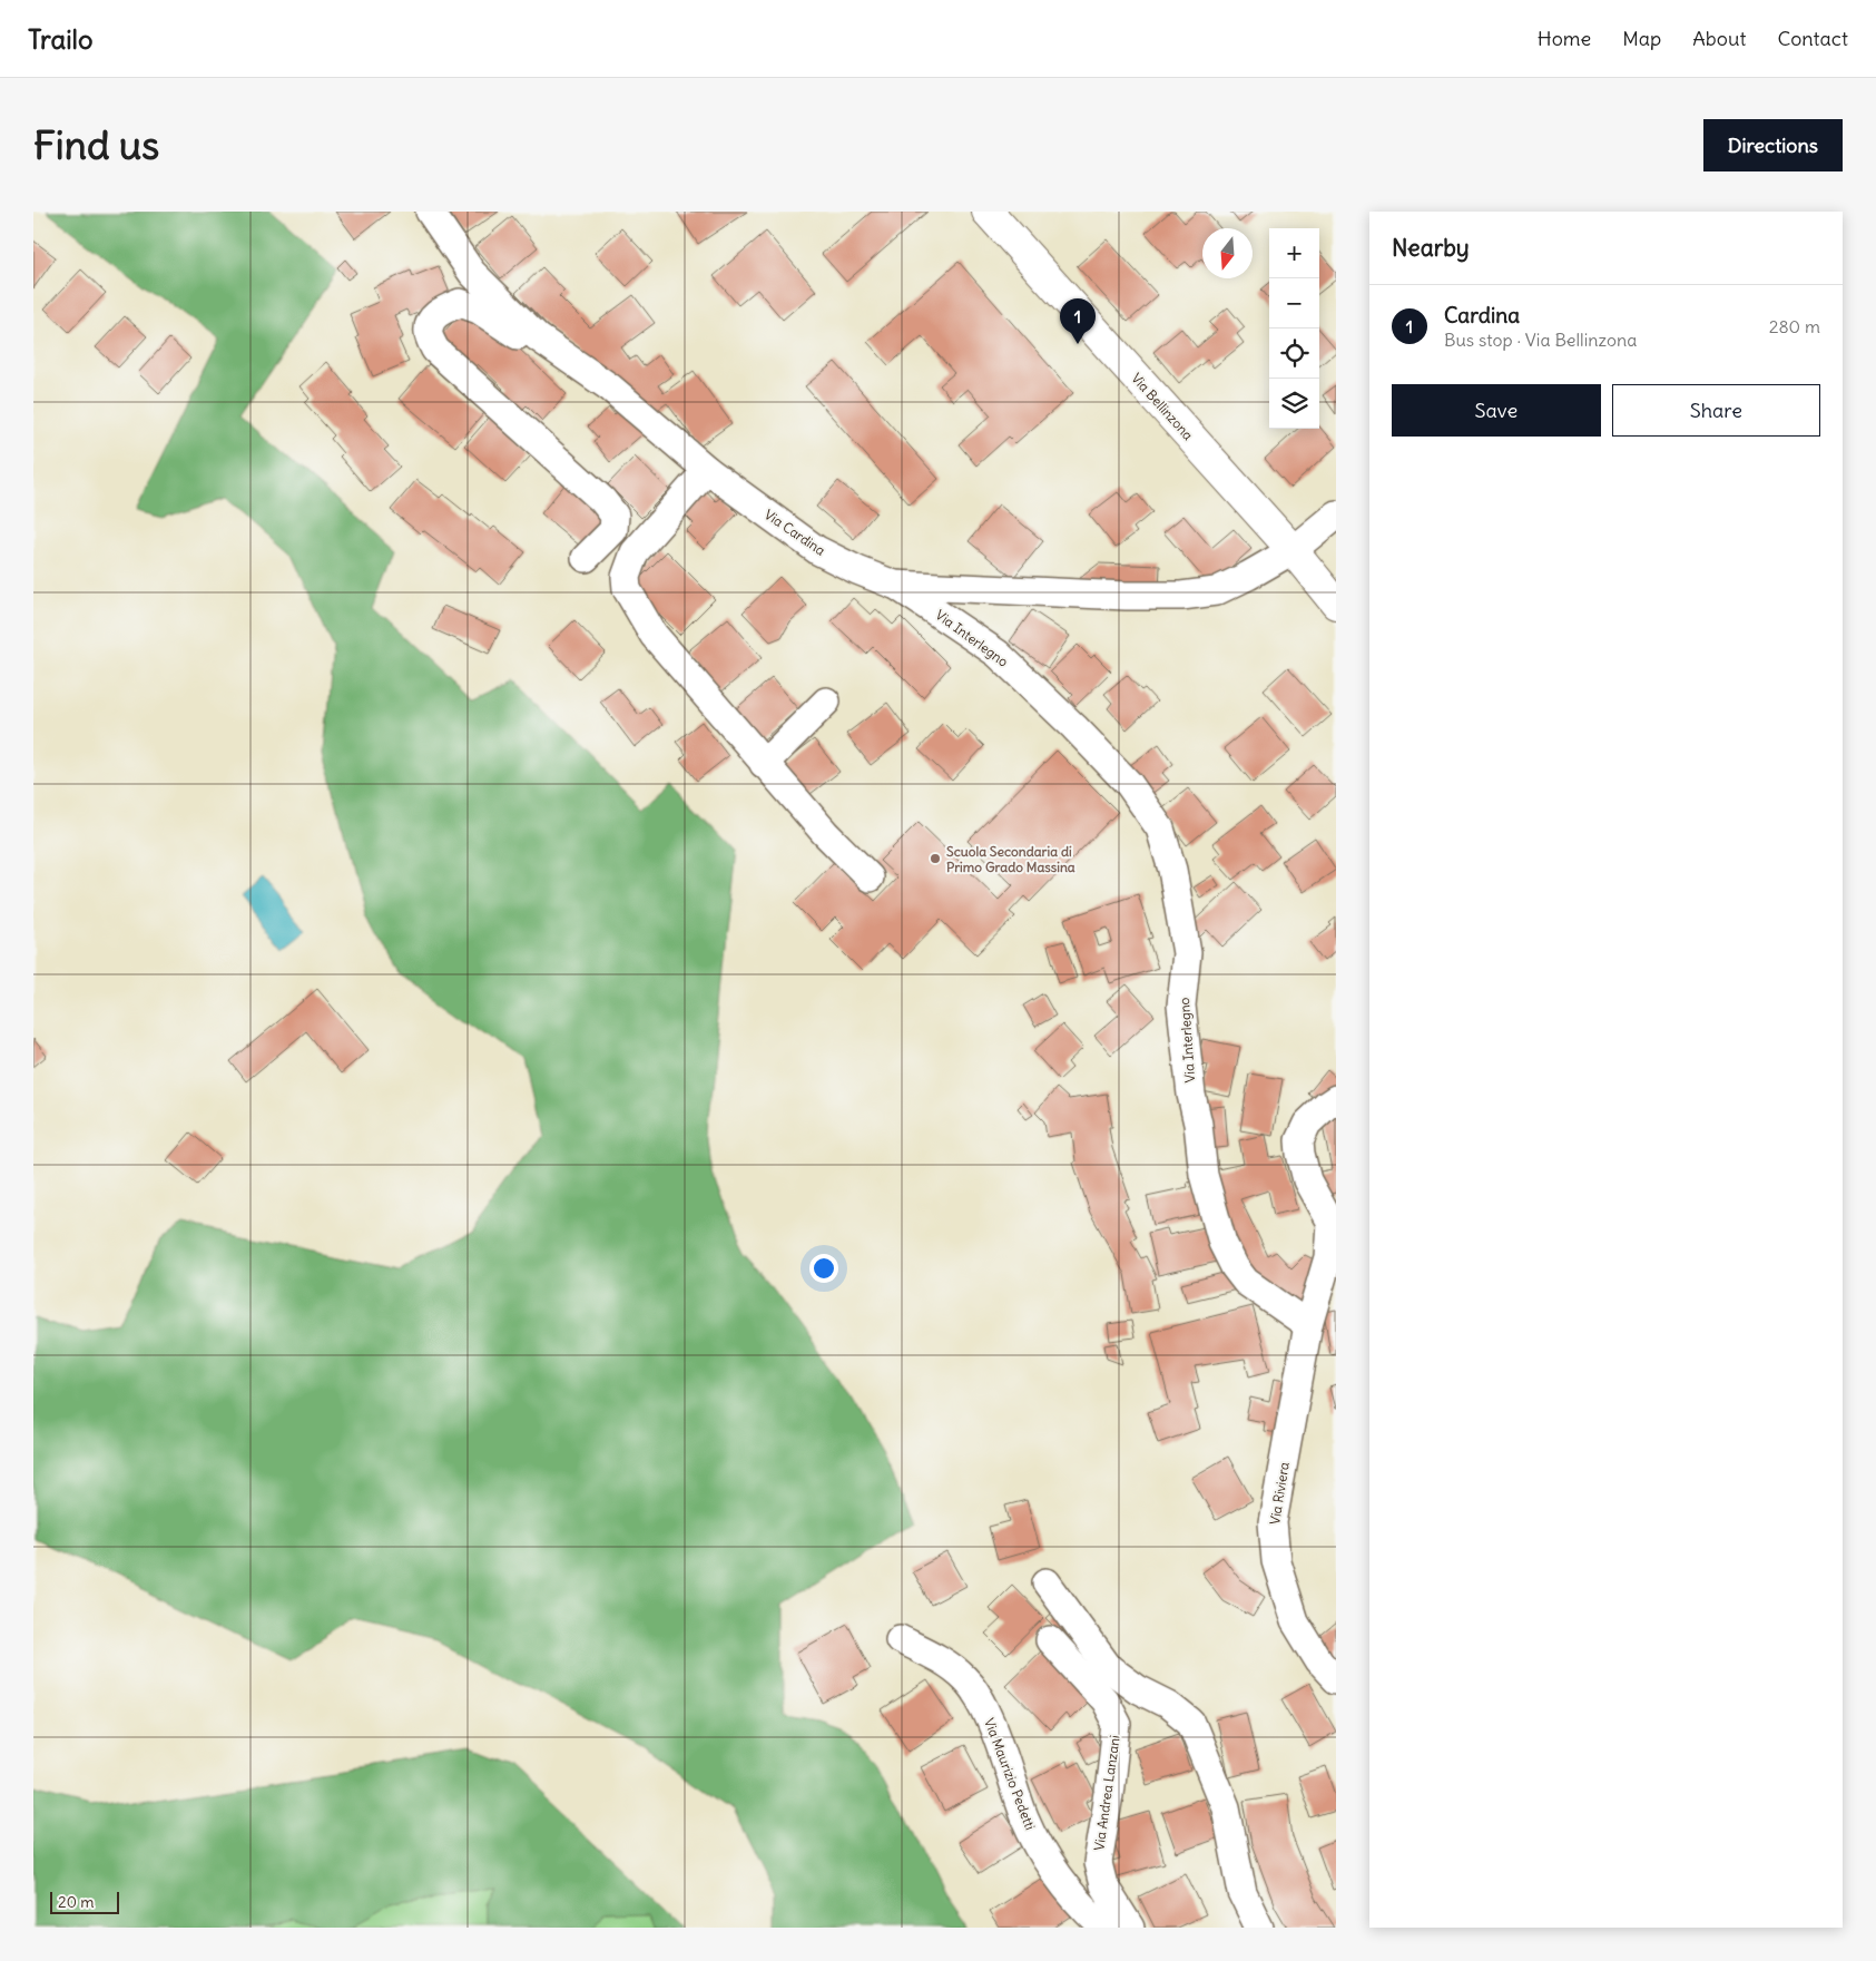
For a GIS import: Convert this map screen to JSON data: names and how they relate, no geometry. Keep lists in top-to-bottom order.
{
  "streets": {
    "main road": ["Via Bellinzona"],
    "street": [
      "Via Cardina",
      "Via Interlegno",
      "Via Riviera",
      "Via Maurizio Pedetti",
      "Via Andrea Lanzani"
    ]
  },
  "crossings": [
    ["Via Bellinzona", "Via Cardina"],
    ["Via Cardina", "Via Interlegno"],
    ["Via Interlegno", "Via Riviera"]
  ],
  "places": ["Scuola Secondaria di Primo Grado Massina"],
  "scale_bar": "20 m",
  "north": "bottom",
  "page": {
    "header": "Trailo",
    "nav": [
      "Home",
      "Map",
      "About",
      "Contact"
    ],
    "buttons": [
      "Directions",
      ["Save", "Share"]
    ],
    "title": "Find us",
    "heading": "Nearby",
    "map_buttons": ["+", "−"],
    "list": [
      {
        "mark": "1",
        "name": "Cardina",
        "note": "Bus stop · Via Bellinzona",
        "value": "280 m"
      }
    ],
    "pins": "1",
    "scale": "20 m"
  }
}
